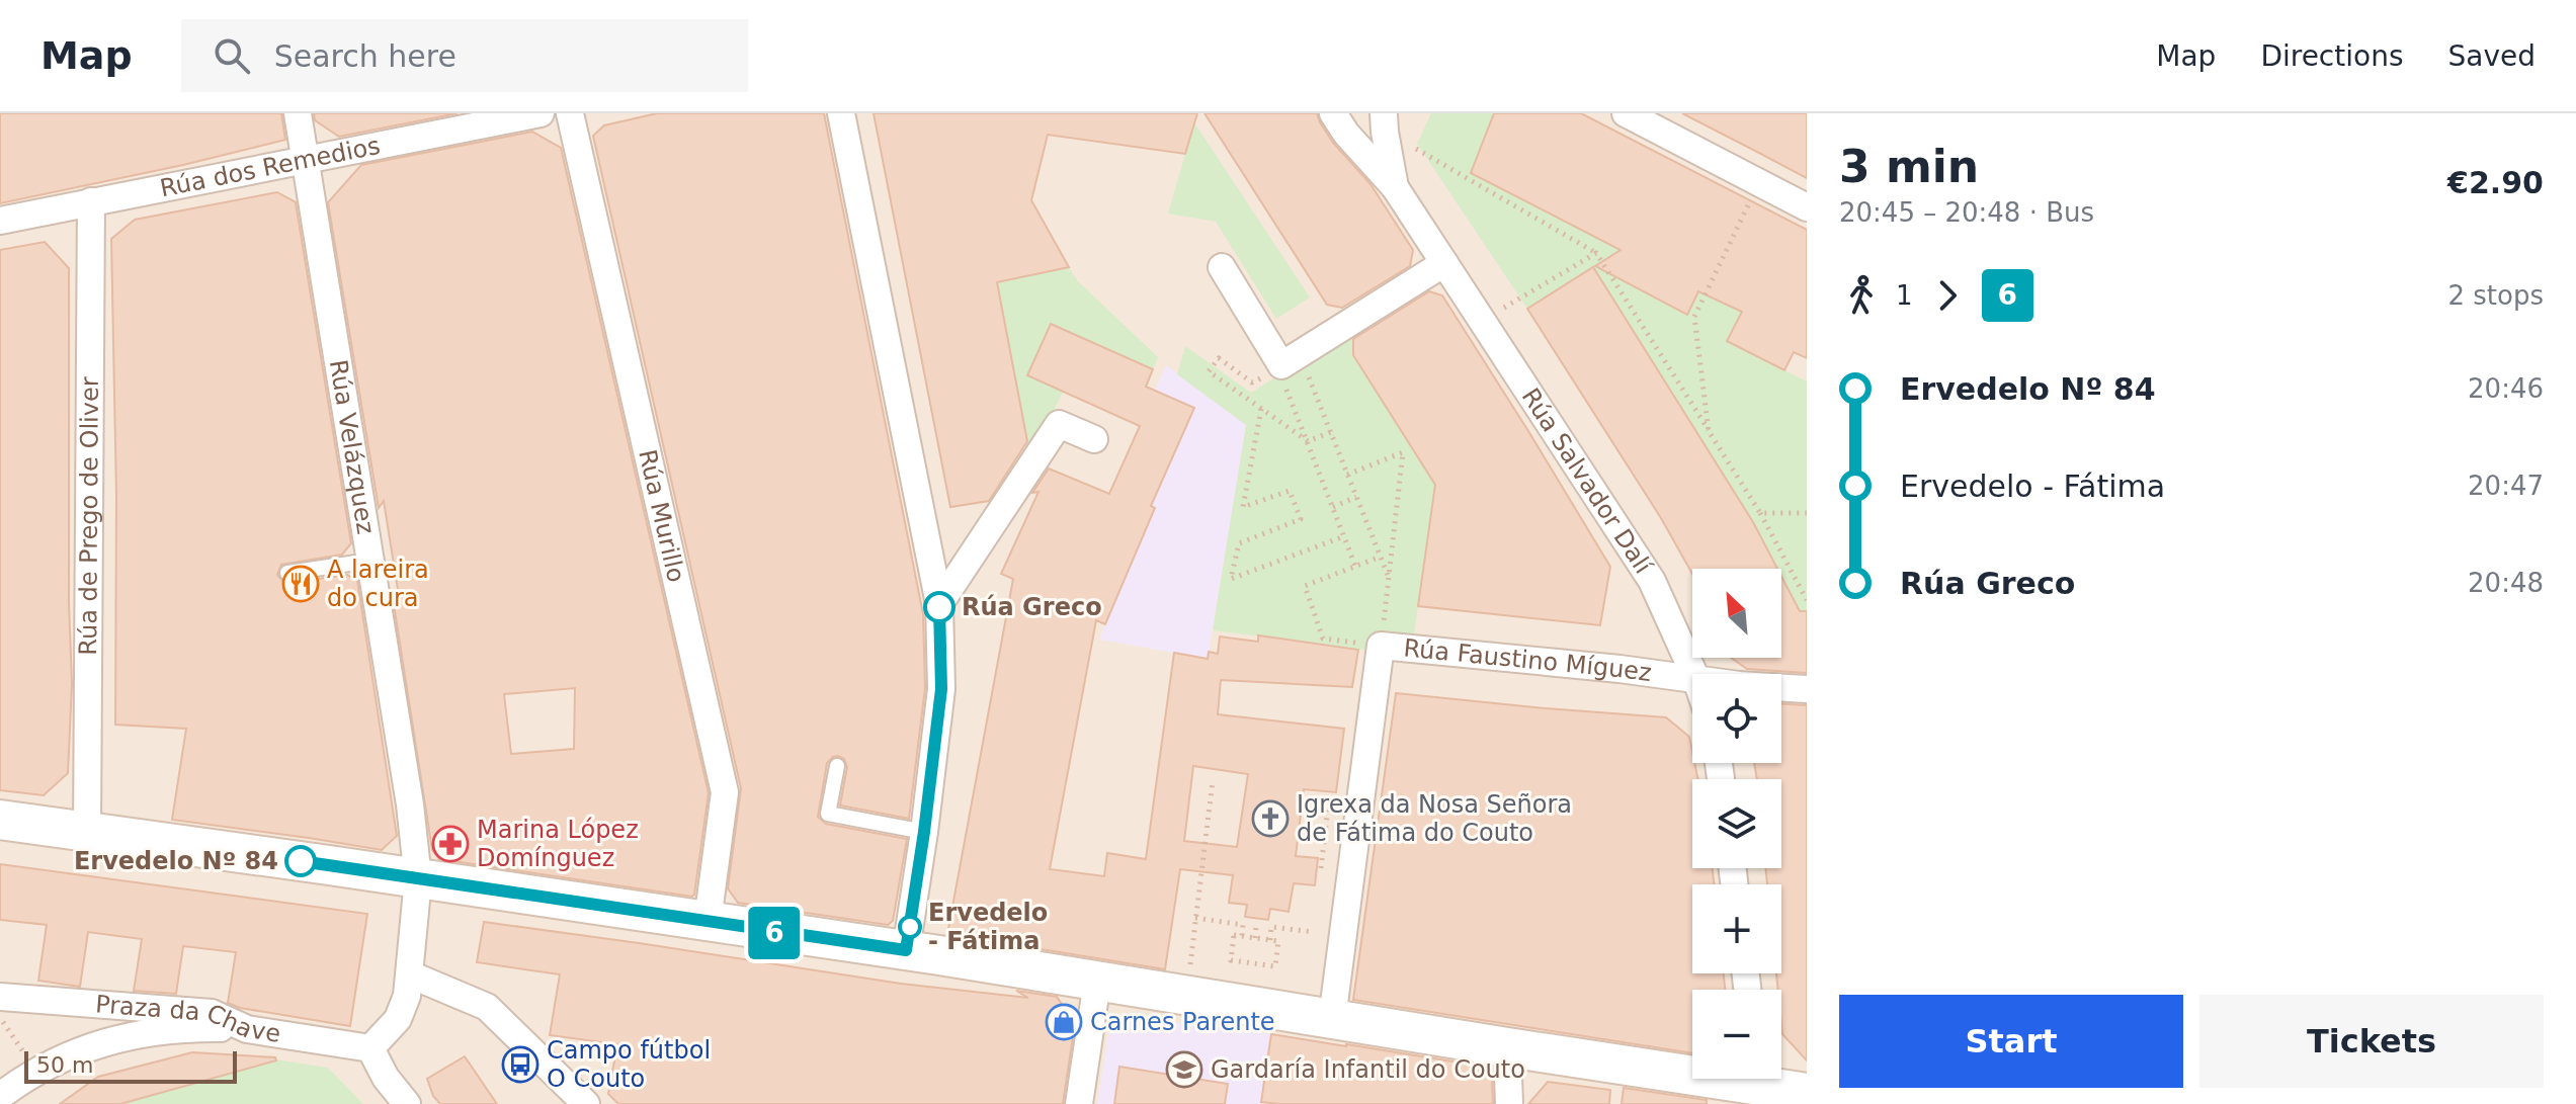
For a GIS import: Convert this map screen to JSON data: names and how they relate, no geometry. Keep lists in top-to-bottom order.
{
  "streets": {
    "street": [
      "Rúa dos Remedios",
      "Rúa Velázquez",
      "Rúa Salvador Dalí",
      "Rúa de Prego de Oliver",
      "Rúa Murillo",
      "Rúa Faustino Míguez",
      "Praza da Chave"
    ]
  },
  "crossings": [
    ["Rúa dos Remedios", "Rúa Velázquez"],
    ["Rúa dos Remedios", "Rúa de Prego de Oliver"],
    ["Rúa Velázquez", "Praza da Chave"]
  ],
  "places": {
    "restaurant": ["A lareira do cura"],
    "other": ["Rúa Greco", "Ervedelo Nº 84", "Ervedelo - Fátima"],
    "church": ["Igrexa da Nosa Señora de Fátima do Couto"],
    "pharmacy": ["Marina López Domínguez"],
    "shop": ["Carnes Parente"],
    "bus stop": ["Campo fútbol O Couto"],
    "school or university": ["Gardaría Infantil do Couto"]
  },
  "lines": ["bus line 6"],
  "scale_bar": "50 m",
  "north": "top left",
  "page": {
    "header": "Map",
    "search": "Search here",
    "nav": ["Map", "Directions", "Saved"],
    "on_map": "6",
    "heading": ["3 min", "20:45 – 20:48 · Bus", "€2.90"],
    "legs": ["1", "6", "2 stops"],
    "list": [
      {
        "name": "Ervedelo Nº 84",
        "value": "20:46"
      },
      {
        "name": "Ervedelo - Fátima",
        "value": "20:47"
      },
      {
        "name": "Rúa Greco",
        "value": "20:48"
      }
    ],
    "map_buttons": ["+", "−"],
    "buttons": ["Start", "Tickets"],
    "scale": "50 m"
  }
}
